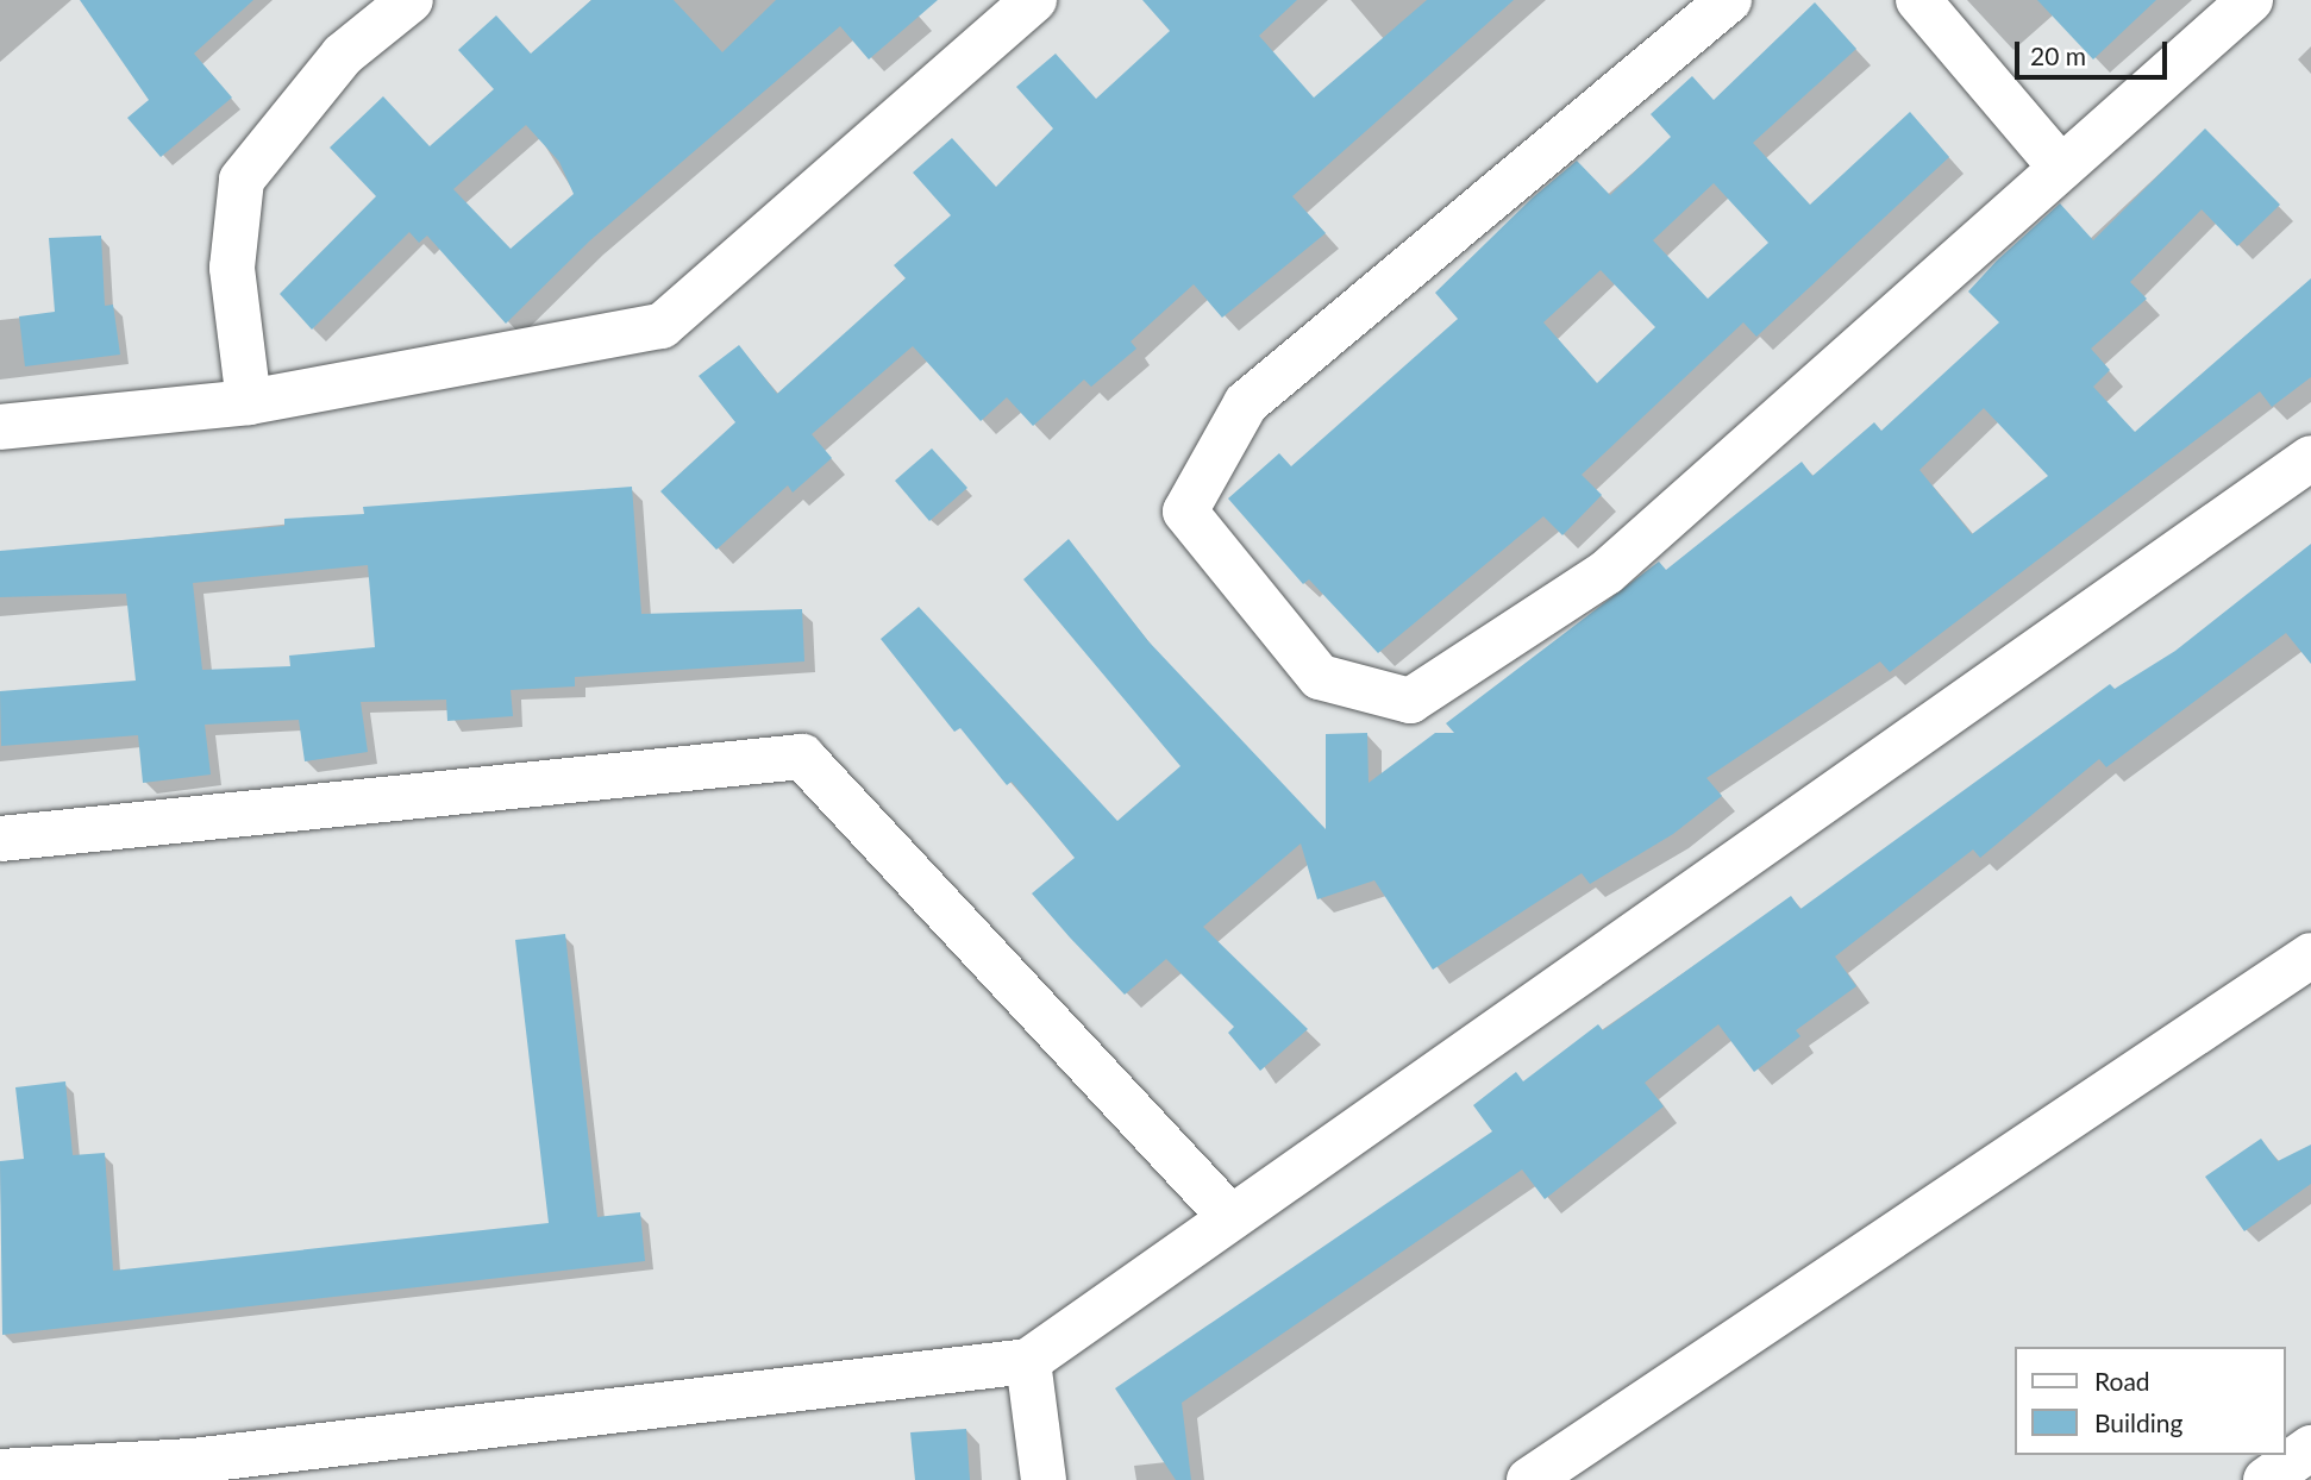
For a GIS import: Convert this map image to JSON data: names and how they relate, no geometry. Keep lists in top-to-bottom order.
{
  "legend": ["Road", "Building"],
  "scale_bar": "20 m"
}
